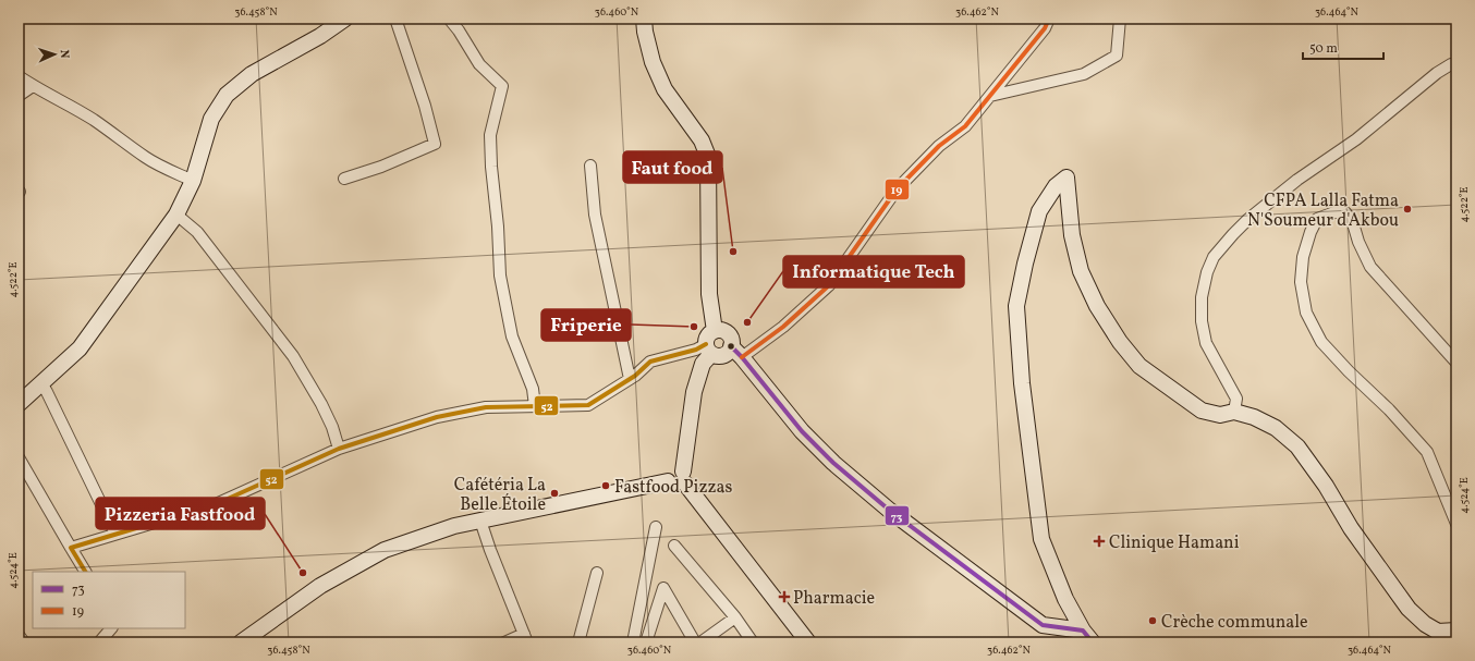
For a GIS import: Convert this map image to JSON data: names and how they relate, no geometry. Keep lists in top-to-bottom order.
{
  "places": {
    "other": [
      "CFPA Lalla Fatma N'Soumeur d'Akbou",
      "Faut food",
      "Informatique Tech",
      "Friperie",
      "Fastfood Pizzas",
      "Cafétéria La Belle Étoile",
      "Pizzeria Fastfood",
      "Crèche communale"
    ],
    "health": ["Clinique Hamani", "Pharmacie"]
  },
  "lines": ["transit line 19", "transit line 52", "transit line 73"],
  "legend": ["73", "19"],
  "scale_bar": "50 m",
  "north": "right",
  "coordinates": [
    "36.458°N",
    "36.460°N",
    "36.462°N",
    "36.464°N",
    "4.522°E",
    "4.524°E"
  ]
}
